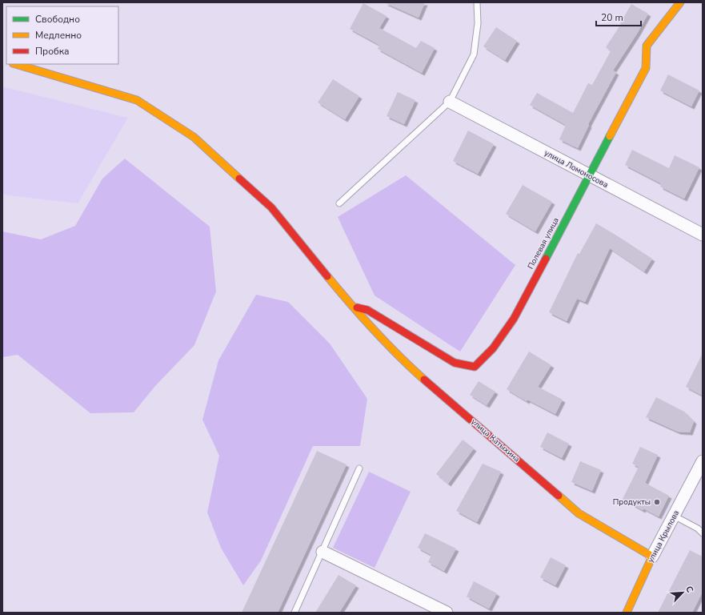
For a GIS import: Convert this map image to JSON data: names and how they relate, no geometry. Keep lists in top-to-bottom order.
{
  "streets": {
    "street": [
      "улица Ломоносова",
      "Полевая улица",
      "улица Катыхина",
      "улица Крылова"
    ]
  },
  "crossings": [
    ["улица Ломоносова", "Полевая улица"],
    ["Полевая улица", "улица Катыхина"],
    ["улица Катыхина", "улица Крылова"]
  ],
  "places": ["Продукты"],
  "legend": ["Свободно", "Медленно", "Пробка"],
  "scale_bar": "20 m",
  "north": "top right"
}
